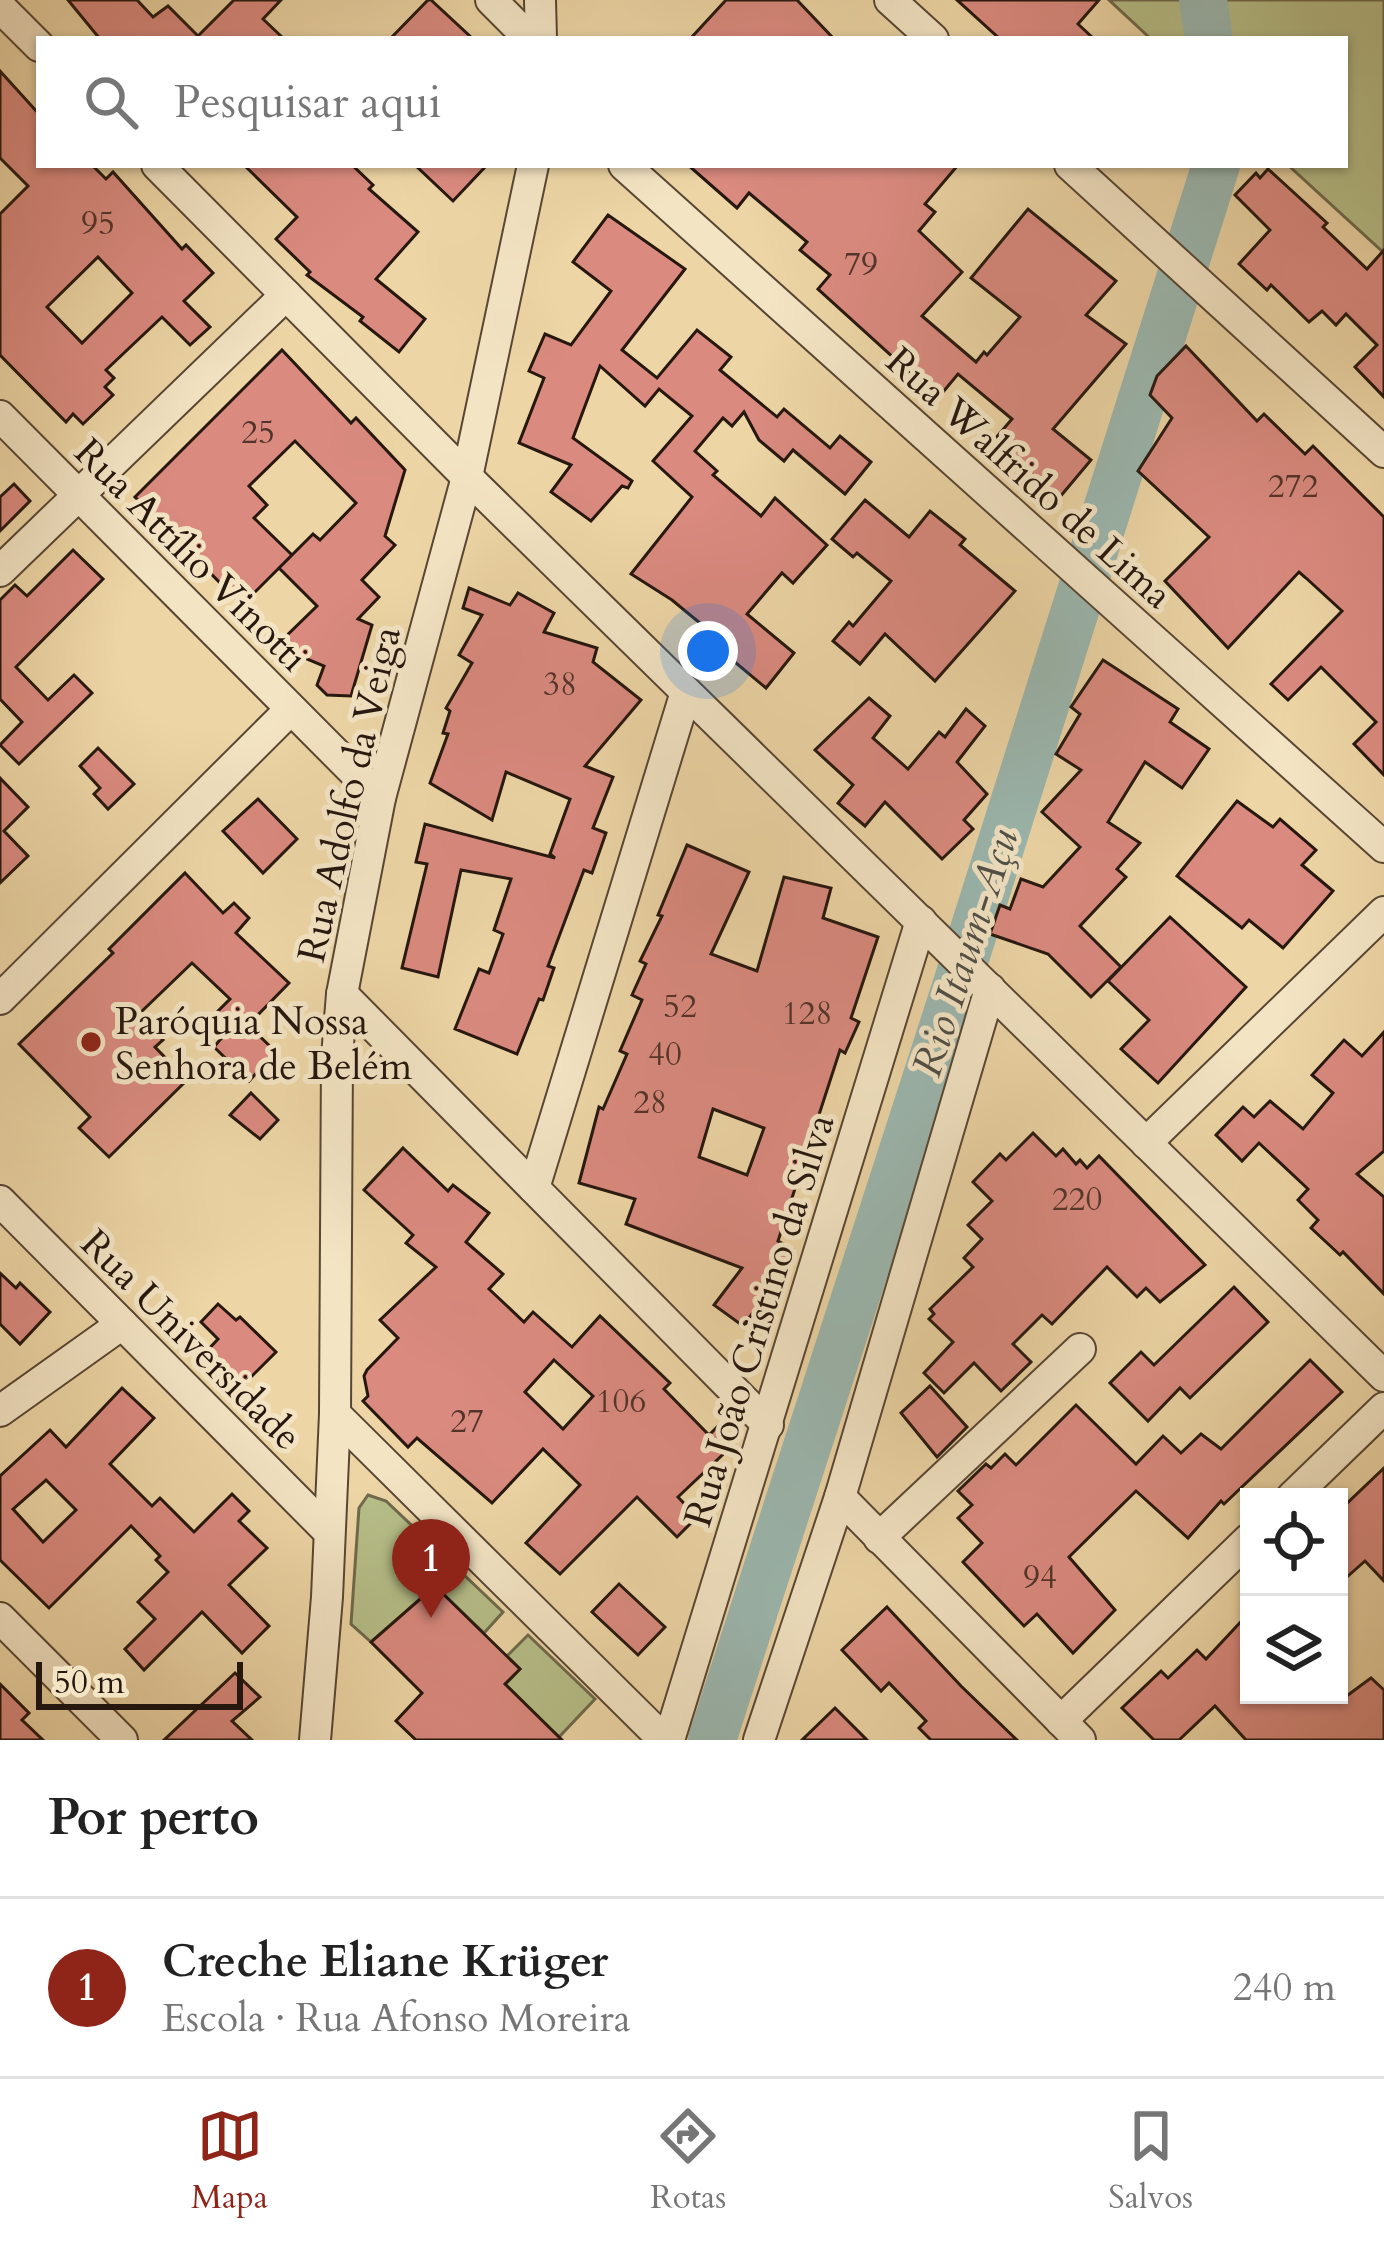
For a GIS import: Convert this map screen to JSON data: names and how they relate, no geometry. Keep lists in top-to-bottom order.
{
  "streets": {
    "street": [
      "Rua Walfrido de Lima",
      "Rua Attílio Vinotti",
      "Rua Adolfo da Veiga",
      "Rua João Cristino da Silva",
      "Rua Universidade"
    ]
  },
  "crossings": [
    ["Rua Attílio Vinotti", "Rua Adolfo da Veiga"],
    ["Rua Adolfo da Veiga", "Rua Universidade"]
  ],
  "water": ["Rio Itaum-Açu"],
  "places": ["Paróquia Nossa Senhora de Belém"],
  "house_numbers": [
    "95",
    "79",
    "25",
    "272",
    "38",
    "52",
    "128",
    "40",
    "28",
    "220",
    "106",
    "27",
    "94"
  ],
  "scale_bar": "50 m",
  "page": {
    "search": "Pesquisar aqui",
    "pins": "1",
    "scale": "50 m",
    "heading": "Por perto",
    "list": [
      {
        "mark": "1",
        "name": "Creche Eliane Krüger",
        "note": "Escola · Rua Afonso Moreira",
        "value": "240 m"
      }
    ],
    "nav": ["Mapa", "Rotas", "Salvos"]
  }
}
